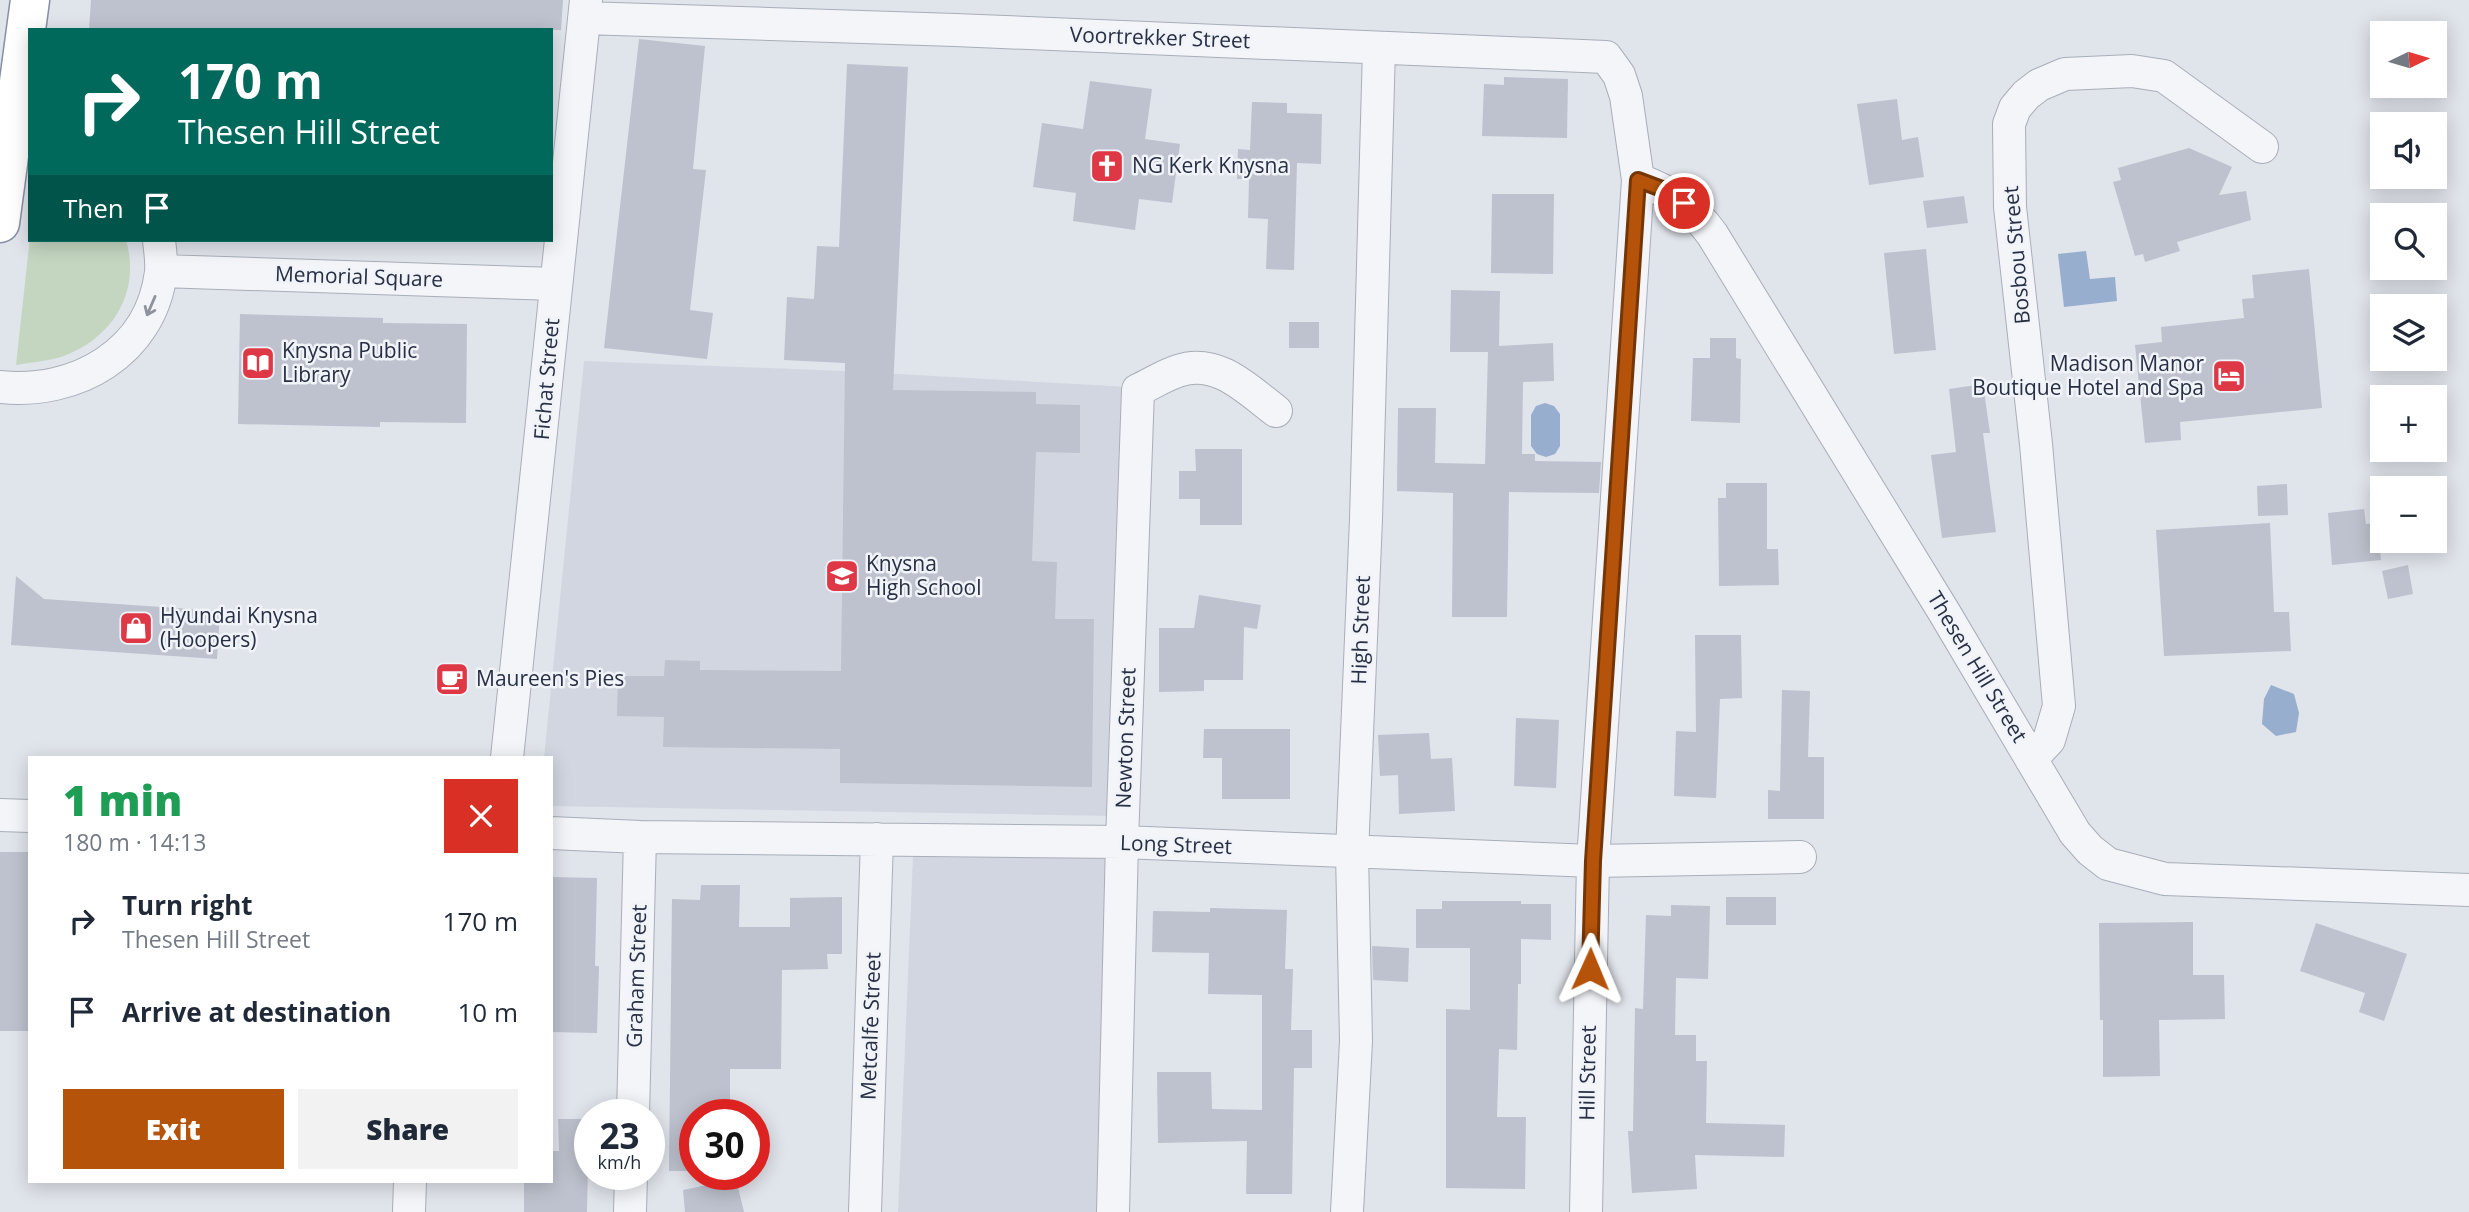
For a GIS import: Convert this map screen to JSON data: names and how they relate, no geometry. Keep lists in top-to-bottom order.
{
  "streets": {
    "street": [
      "Voortrekker Street",
      "Bosbou Street",
      "Memorial Square",
      "Fichat Street",
      "High Street",
      "Thesen Hill Street",
      "Newton Street",
      "Long Street",
      "Graham Street",
      "Metcalfe Street",
      "Hill Street"
    ]
  },
  "crossings": [
    ["Voortrekker Street", "Fichat Street"],
    ["Voortrekker Street", "High Street"],
    ["Voortrekker Street", "Thesen Hill Street"],
    ["Voortrekker Street", "Hill Street"],
    ["Bosbou Street", "Thesen Hill Street"],
    ["Memorial Square", "Fichat Street"],
    ["High Street", "Long Street"],
    ["Thesen Hill Street", "Hill Street"],
    ["Newton Street", "Long Street"],
    ["Long Street", "Graham Street"],
    ["Long Street", "Metcalfe Street"],
    ["Long Street", "Hill Street"]
  ],
  "places": {
    "church": ["NG Kerk Knysna"],
    "library": ["Knysna Public Library"],
    "hotel": ["Madison Manor Boutique Hotel and Spa"],
    "school or university": ["Knysna High School"],
    "shop": ["Hyundai Knysna (Hoopers)"],
    "cafe": ["Maureen's Pies"]
  },
  "north": "right",
  "page": {
    "map_buttons": ["+", "−"],
    "turn": ["170 m", "Thesen Hill Street"],
    "then": "Then",
    "heading": ["1 min", "180 m · 14:13"],
    "list": [
      {
        "name": "Turn right",
        "note": "Thesen Hill Street",
        "value": "170 m"
      },
      {
        "name": "Arrive at destination",
        "value": "10 m"
      }
    ],
    "buttons": ["Exit", "Share"],
    "speed": "23 km/h",
    "limit": "30"
  }
}
